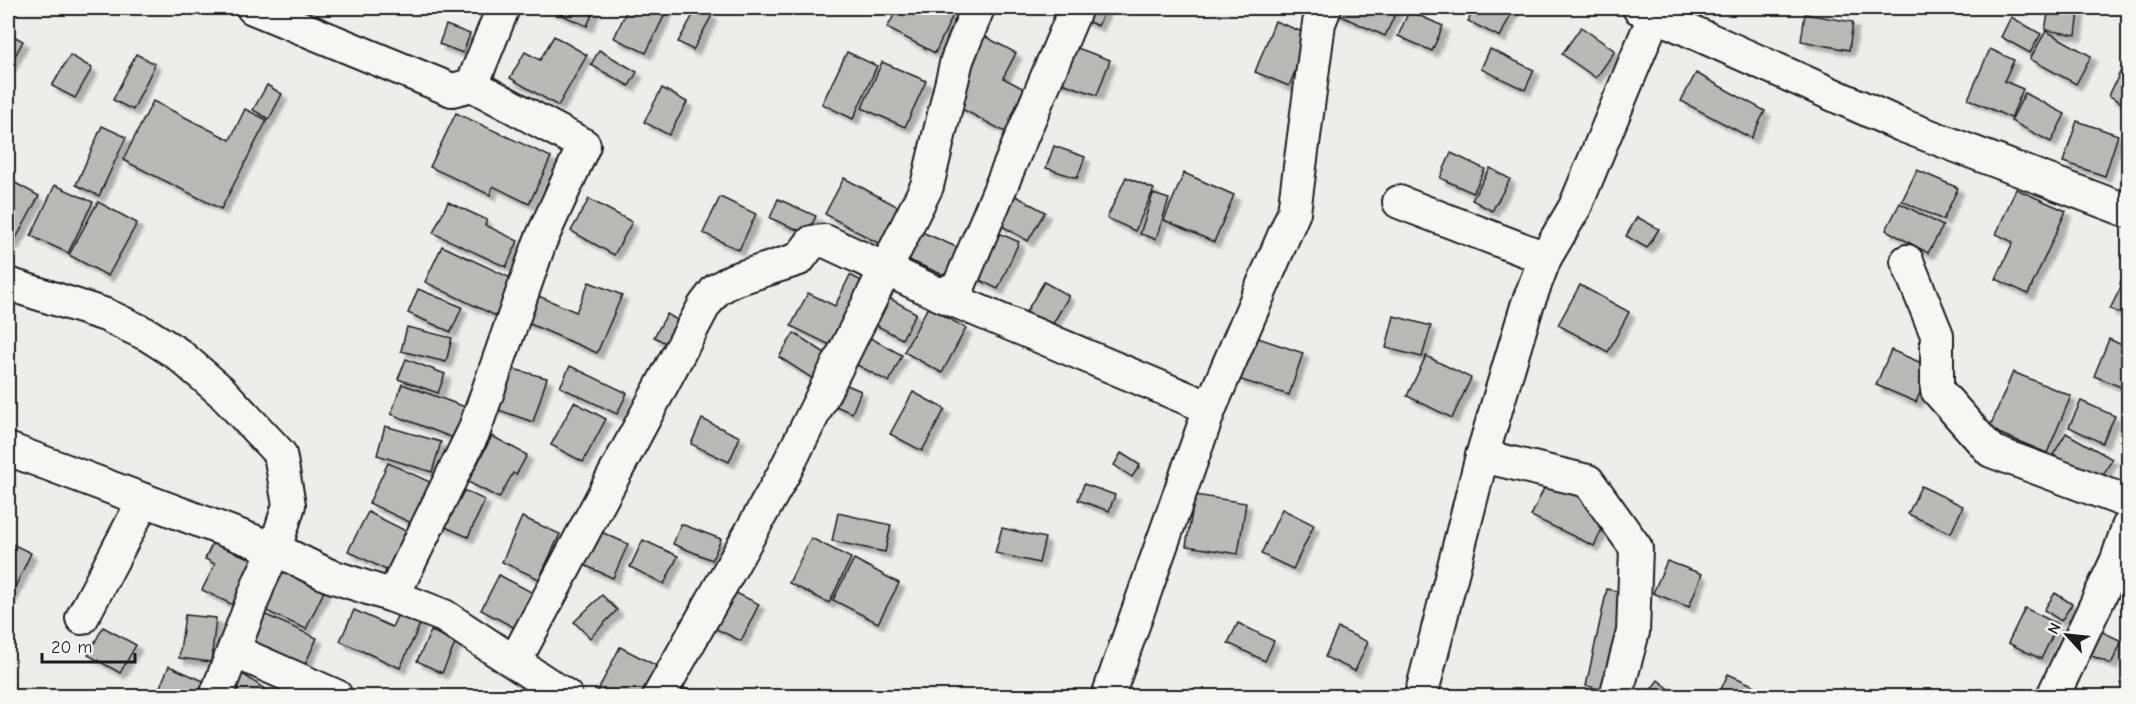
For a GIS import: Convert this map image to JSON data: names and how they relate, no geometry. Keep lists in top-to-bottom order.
{
  "scale_bar": "20 m",
  "north": "top left"
}
